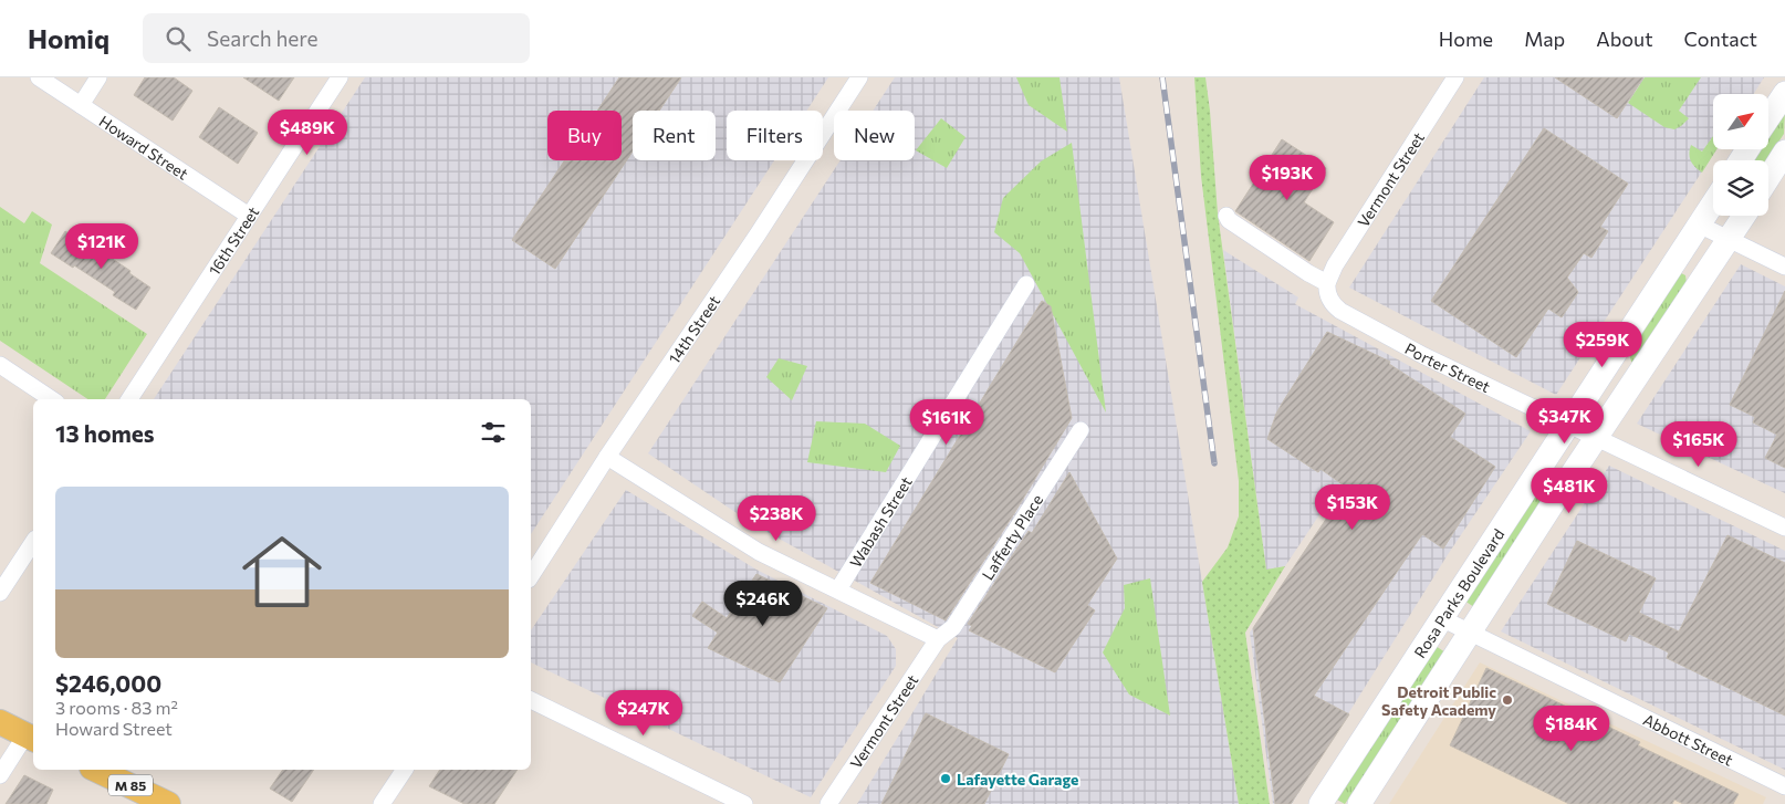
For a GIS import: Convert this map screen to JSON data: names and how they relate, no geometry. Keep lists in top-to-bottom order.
{
  "streets": {
    "main road": ["Rosa Parks Boulevard", "M 85"],
    "street": [
      "Howard Street",
      "Vermont Street",
      "16th Street",
      "14th Street",
      "Porter Street",
      "Wabash Street",
      "Lafferty Place",
      "Abbott Street"
    ]
  },
  "crossings": [
    ["Howard Street", "16th Street"],
    ["Vermont Street", "Porter Street"],
    ["Vermont Street", "Lafferty Place"],
    ["Porter Street", "Rosa Parks Boulevard"],
    ["Rosa Parks Boulevard", "Abbott Street"]
  ],
  "places": ["Detroit Public Safety Academy", "Lafayette Garage"],
  "north": "top right",
  "page": {
    "header": "Homiq",
    "search": "Search here",
    "nav": [
      "Home",
      "Map",
      "About",
      "Contact"
    ],
    "price": [
      "$489K",
      "$193K",
      "$121K",
      "$259K",
      "$347K",
      "$161K",
      "$165K",
      "$481K",
      "$153K",
      "$238K",
      "$246K",
      "$247K",
      "$184K"
    ],
    "chip": [
      "Buy",
      "Rent",
      "Filters",
      "New"
    ],
    "heading": "13 homes",
    "list": [
      {
        "name": "$246,000",
        "note": "3 rooms · 83 m² · Howard Street"
      }
    ]
  }
}
